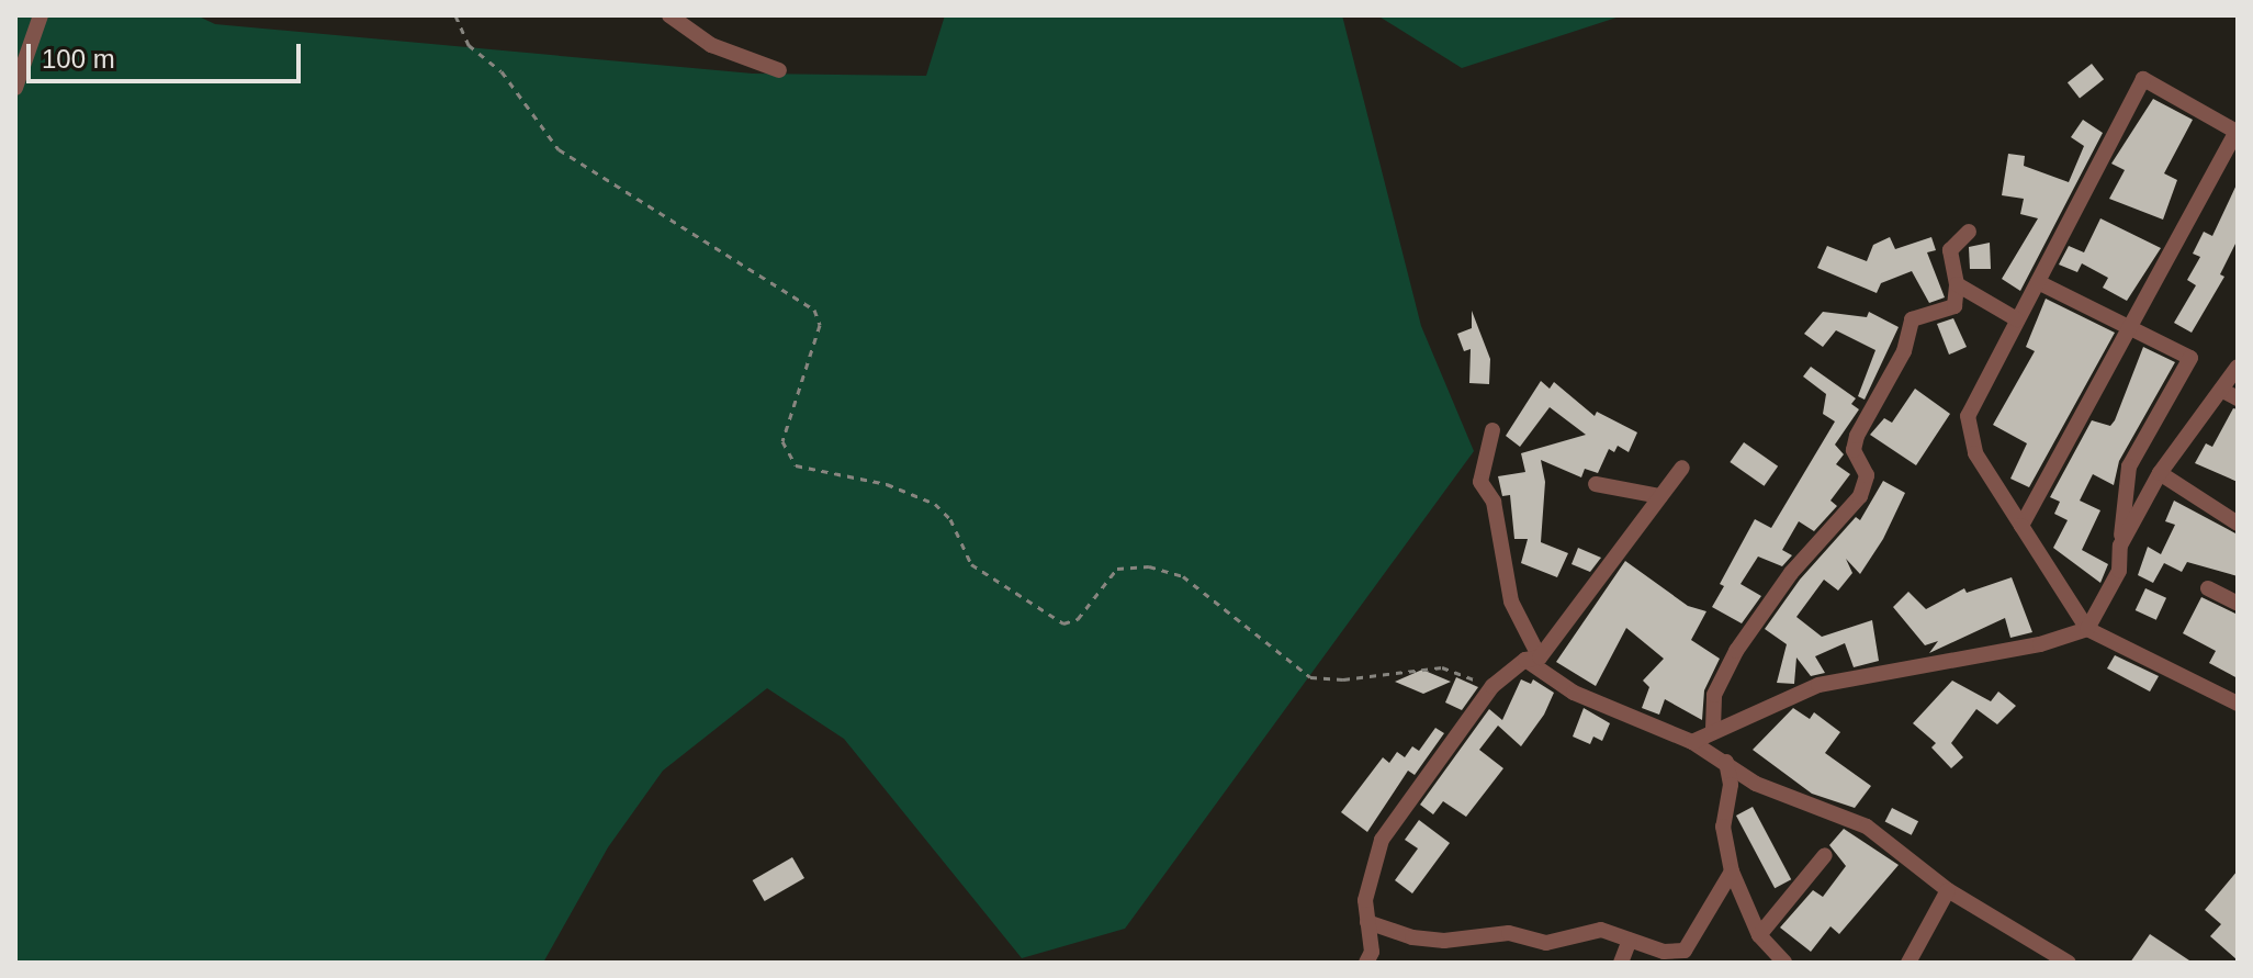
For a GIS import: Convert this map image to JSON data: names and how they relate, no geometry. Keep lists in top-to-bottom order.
{
  "scale_bar": "100 m"
}
